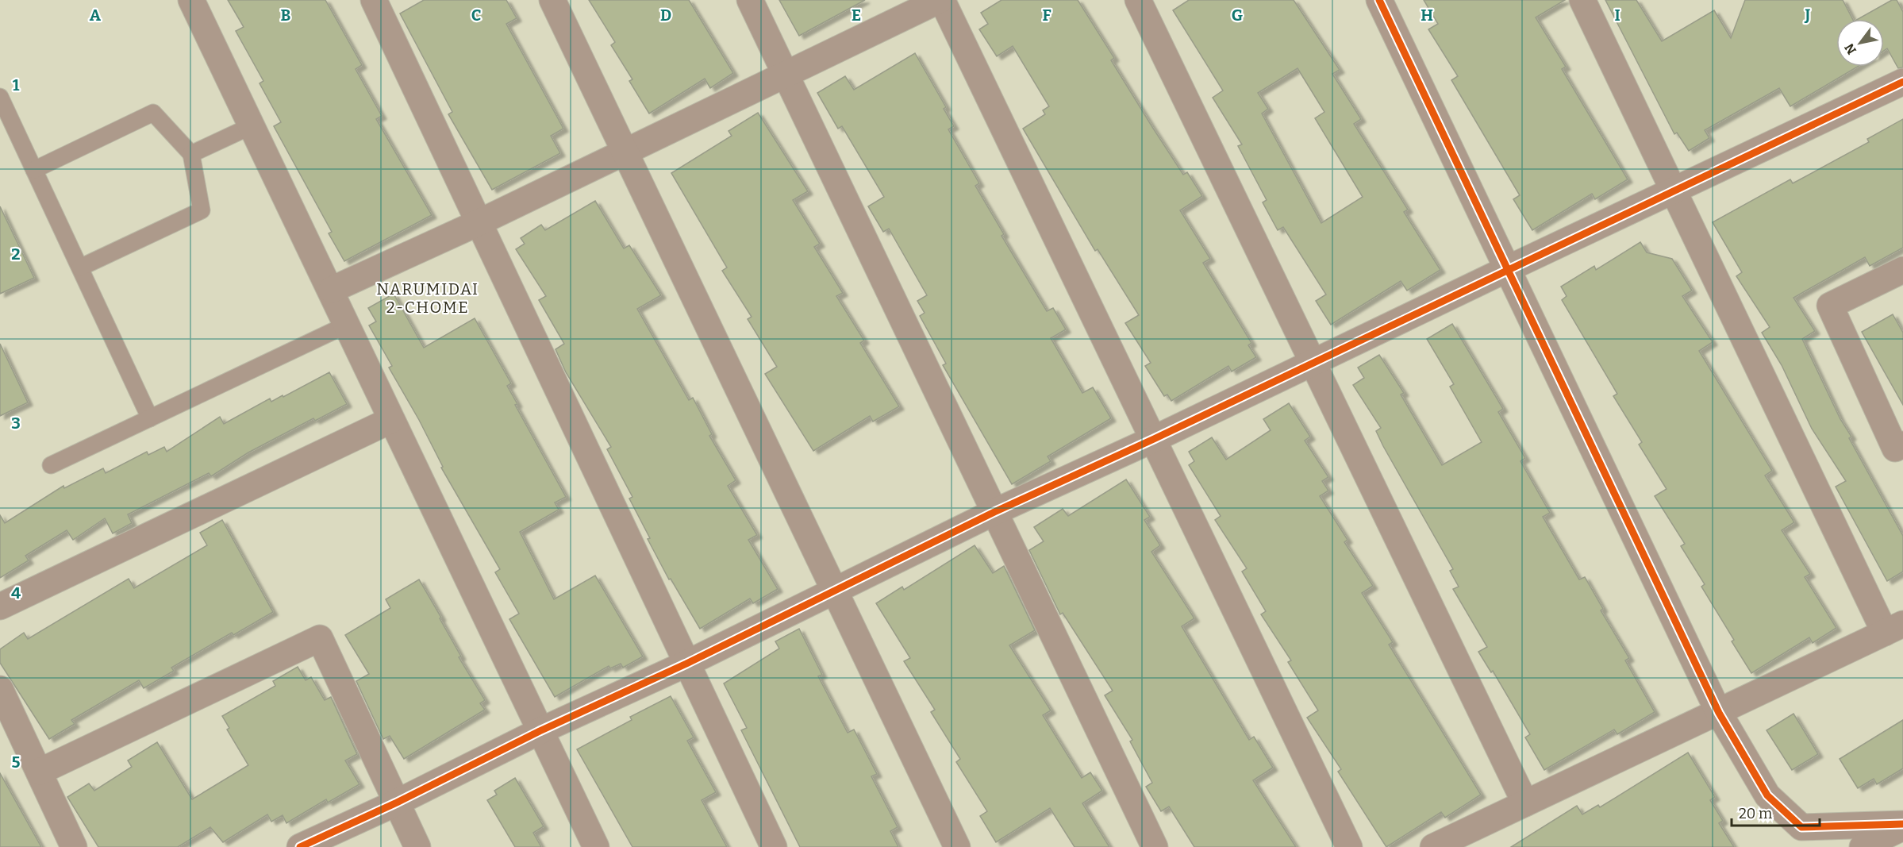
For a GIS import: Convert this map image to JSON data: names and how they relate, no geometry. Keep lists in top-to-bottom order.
{
  "districts": ["NARUMIDAI 2-CHOME"],
  "scale_bar": "20 m",
  "north": "bottom left",
  "grid": {
    "columns": [
      "A",
      "B",
      "C",
      "D",
      "E",
      "F",
      "G",
      "H",
      "I",
      "J"
    ],
    "rows": [
      "1",
      "2",
      "3",
      "4",
      "5"
    ]
  }
}
